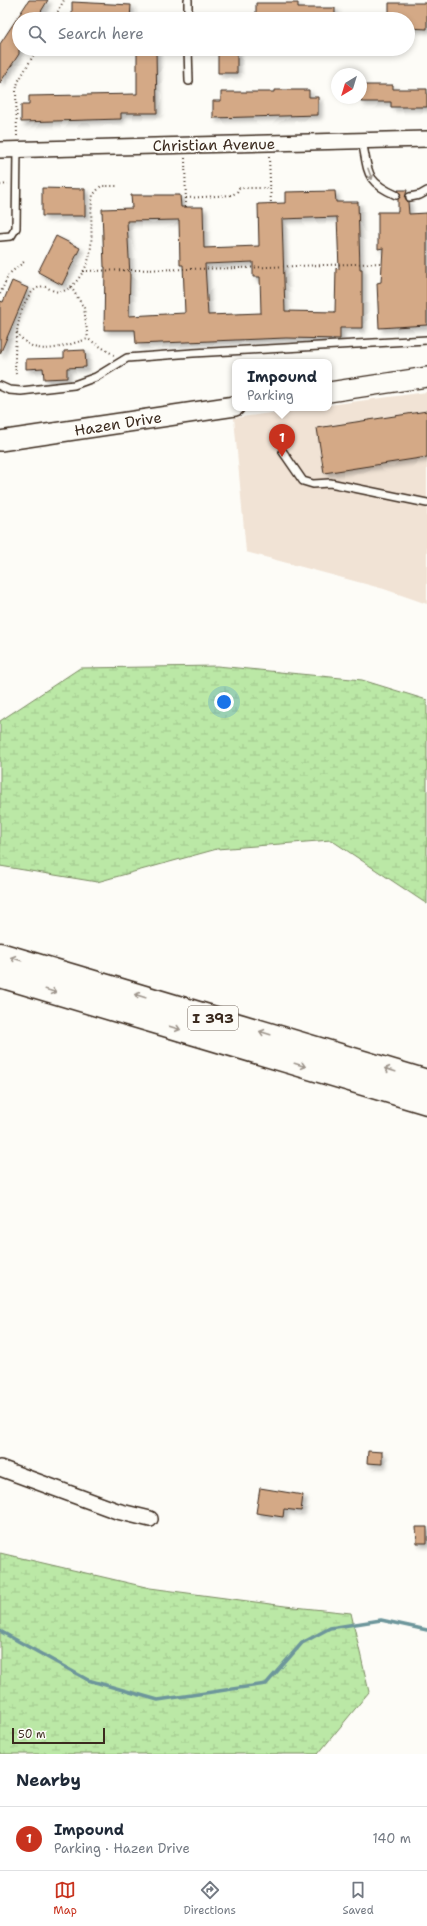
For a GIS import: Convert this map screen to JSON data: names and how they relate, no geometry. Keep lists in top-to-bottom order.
{
  "streets": {
    "highway": ["I 393"],
    "street": ["Christian Avenue", "Hazen Drive"]
  },
  "scale_bar": "50 m",
  "north": "bottom left",
  "page": {
    "search": "Search here",
    "popup": ["Impound", "Parking"],
    "pins": "1",
    "scale": "50 m",
    "heading": "Nearby",
    "list": [
      {
        "mark": "1",
        "name": "Impound",
        "note": "Parking · Hazen Drive",
        "value": "140 m"
      }
    ],
    "nav": ["Map", "Directions", "Saved"]
  }
}
